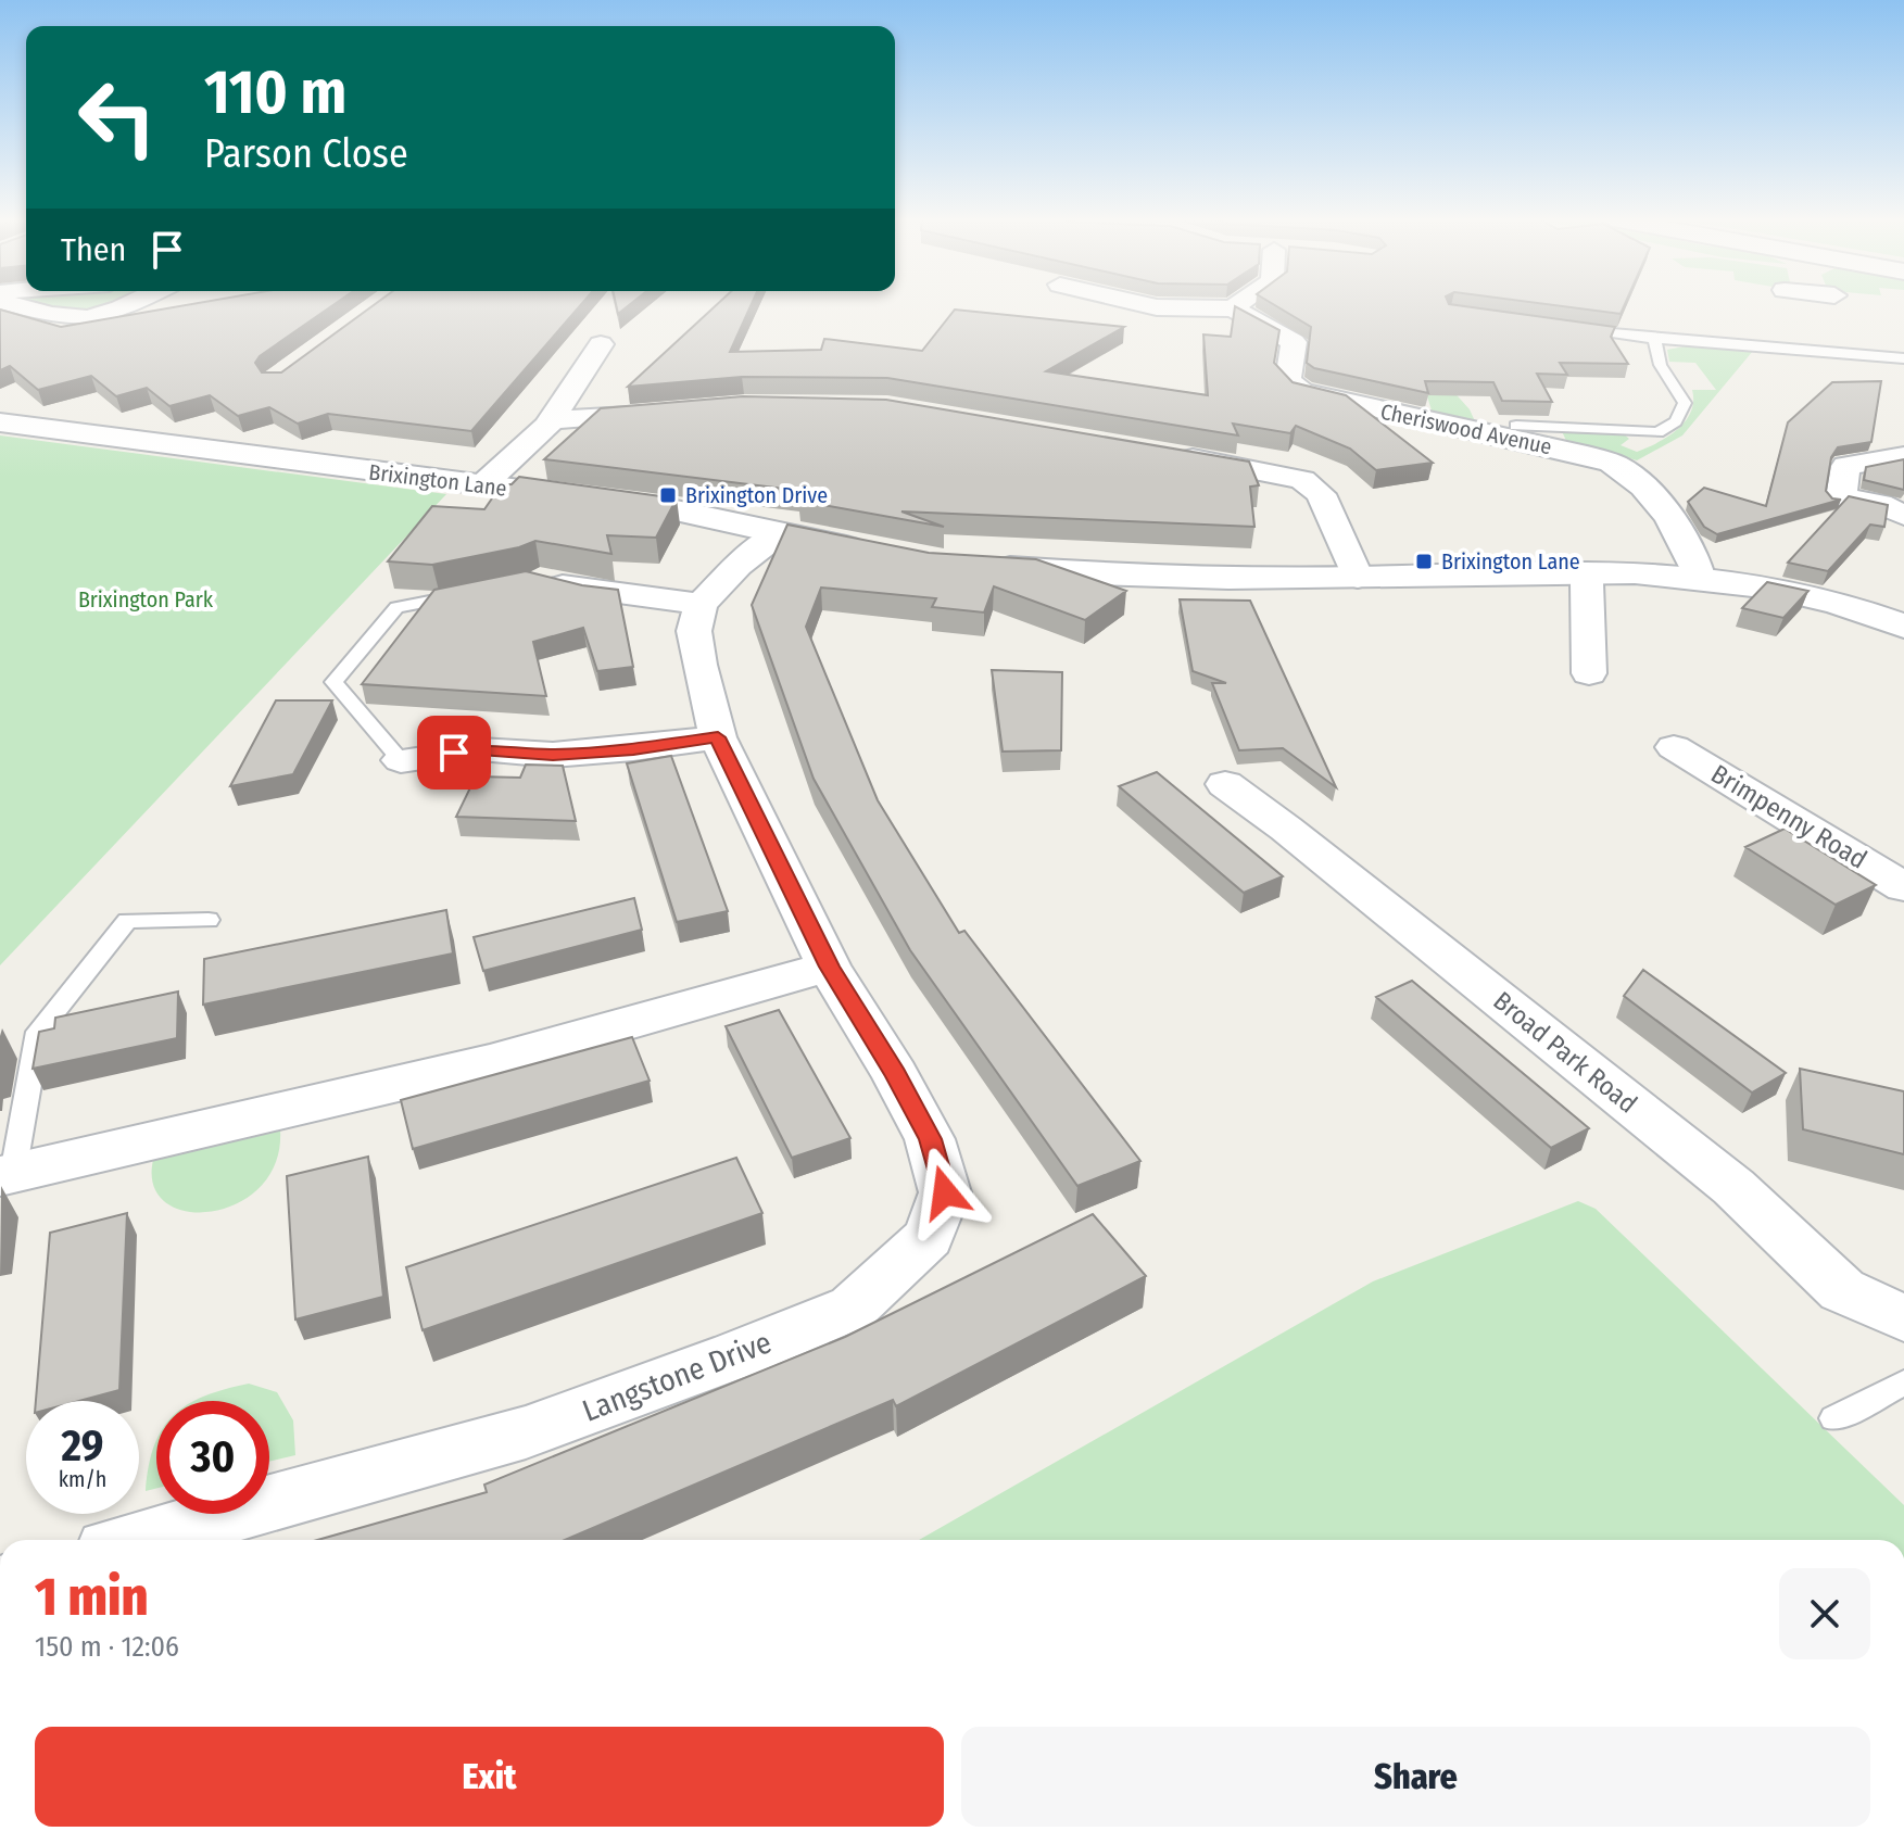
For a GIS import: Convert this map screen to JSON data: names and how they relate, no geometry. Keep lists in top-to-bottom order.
{
  "streets": {
    "street": [
      "Cheriswood Avenue",
      "Brixington Lane",
      "Brimpenny Road",
      "Broad Park Road",
      "Langstone Drive"
    ]
  },
  "parks": ["Brixington Park"],
  "places": {
    "transit": ["Brixington Drive", "Brixington Lane"]
  },
  "page": {
    "turn": ["110 m", "Parson Close"],
    "then": "Then",
    "speed": "29 km/h",
    "limit": "30",
    "heading": ["1 min", "150 m · 12:06"],
    "buttons": ["Exit", "Share"]
  }
}
